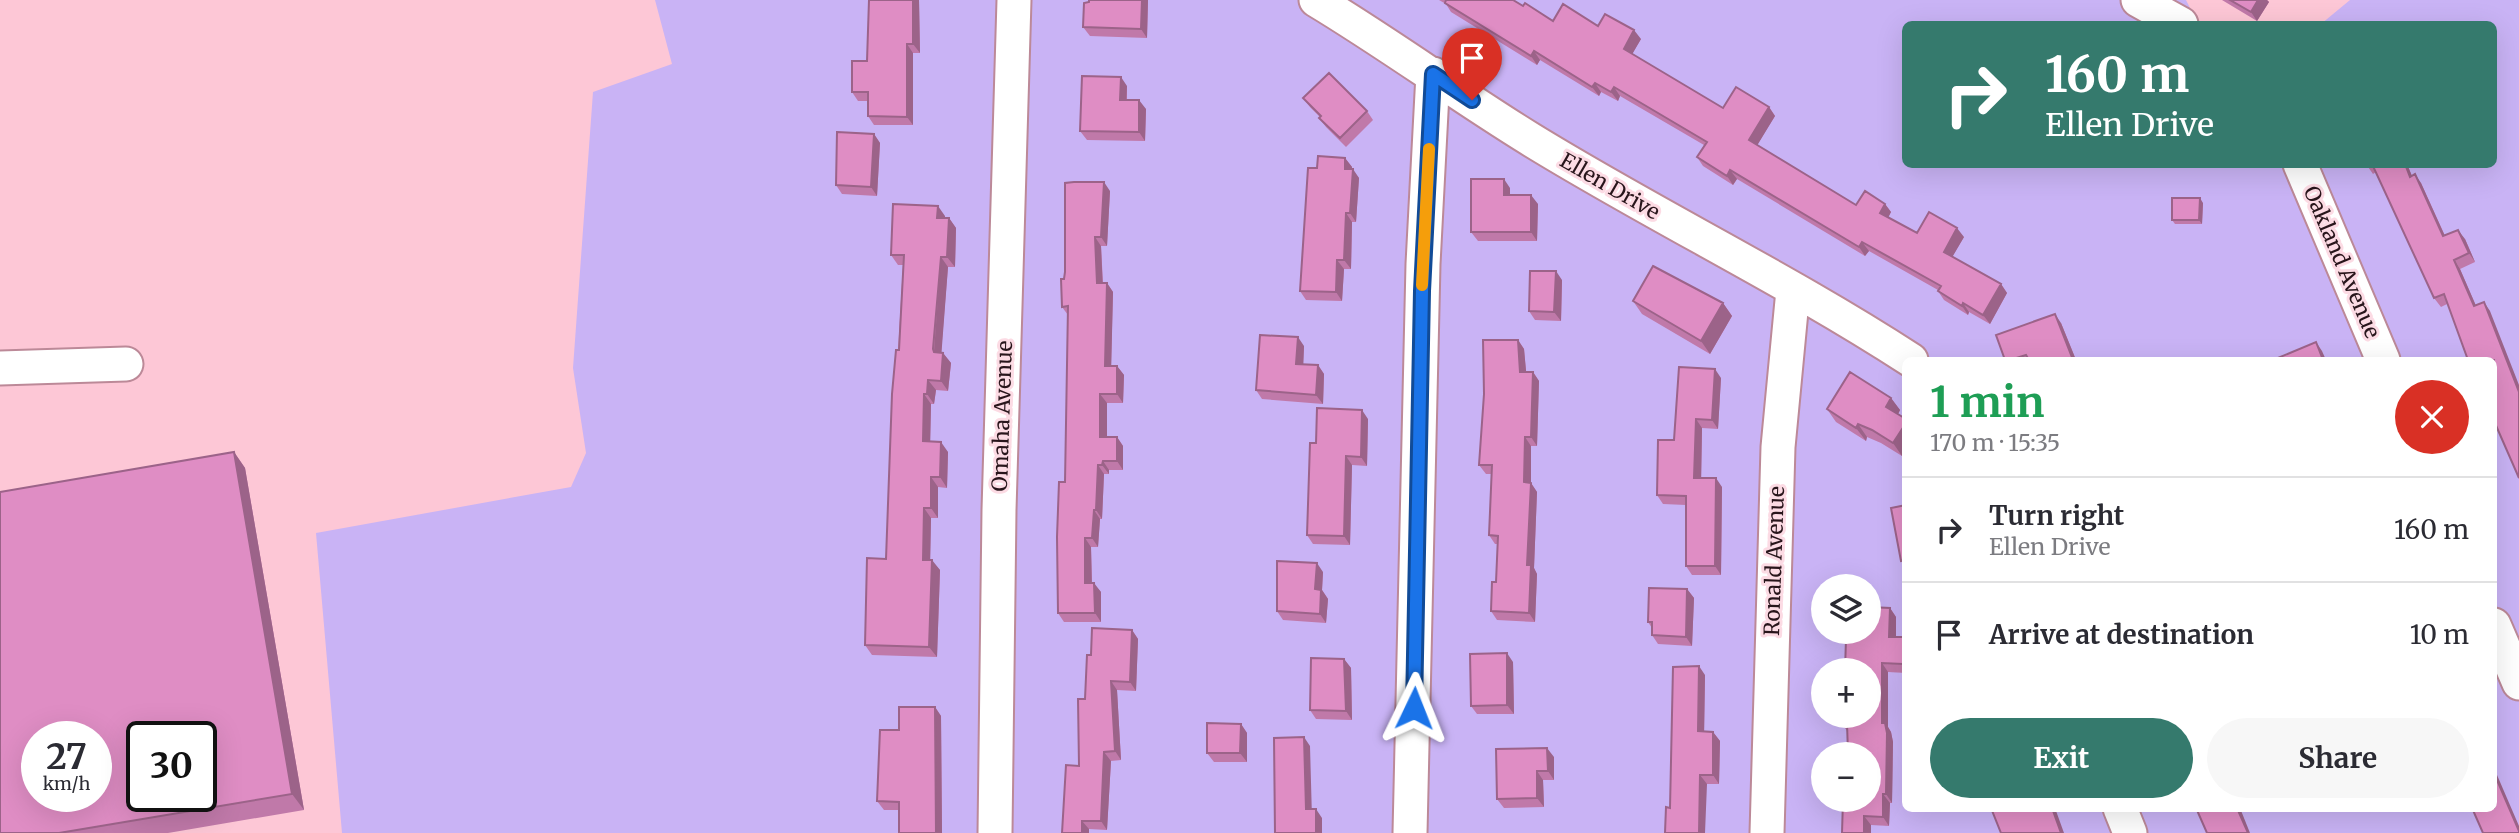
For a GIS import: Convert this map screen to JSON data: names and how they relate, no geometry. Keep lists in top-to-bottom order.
{
  "streets": {
    "street": [
      "Ellen Drive",
      "Oakland Avenue",
      "Omaha Avenue",
      "Ronald Avenue"
    ]
  },
  "crossings": [
    ["Ellen Drive", "Ronald Avenue"]
  ],
  "page": {
    "turn": ["160 m", "Ellen Drive"],
    "heading": ["1 min", "170 m · 15:35"],
    "list": [
      {
        "name": "Turn right",
        "note": "Ellen Drive",
        "value": "160 m"
      },
      {
        "name": "Arrive at destination",
        "value": "10 m"
      }
    ],
    "map_buttons": ["+", "−"],
    "buttons": ["Exit", "Share"],
    "speed": "27 km/h",
    "limit": "30"
  }
}
